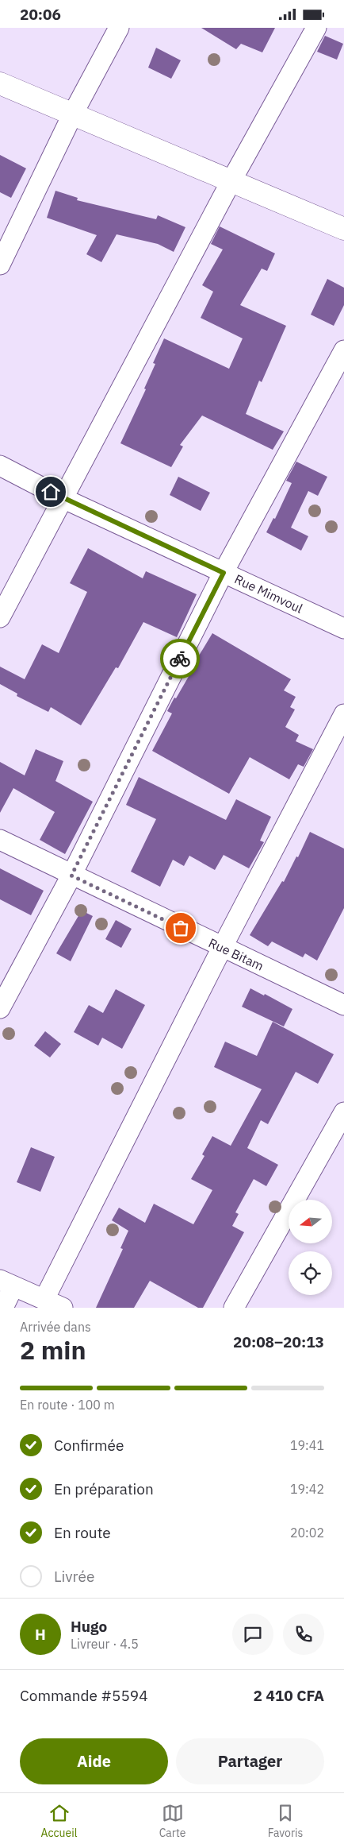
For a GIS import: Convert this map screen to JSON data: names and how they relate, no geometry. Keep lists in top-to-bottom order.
{
  "streets": {
    "street": ["Rue Mimvoul", "Rue Bitam"]
  },
  "north": "left",
  "page": {
    "status": "20:06",
    "heading": ["2 min", "Arrivée dans", "20:08–20:13"],
    "panel": [
      "Hugo",
      "Livreur · 4.5",
      "Commande #5594",
      "2 410 CFA"
    ],
    "bar": "En route · 100 m",
    "list": [
      ["Confirmée", "19:41"],
      ["En préparation", "19:42"],
      ["En route", "20:02"],
      "Livrée"
    ],
    "round": "H",
    "buttons": ["Aide", "Partager"],
    "tabs": ["Accueil", "Carte", "Favoris"]
  }
}
